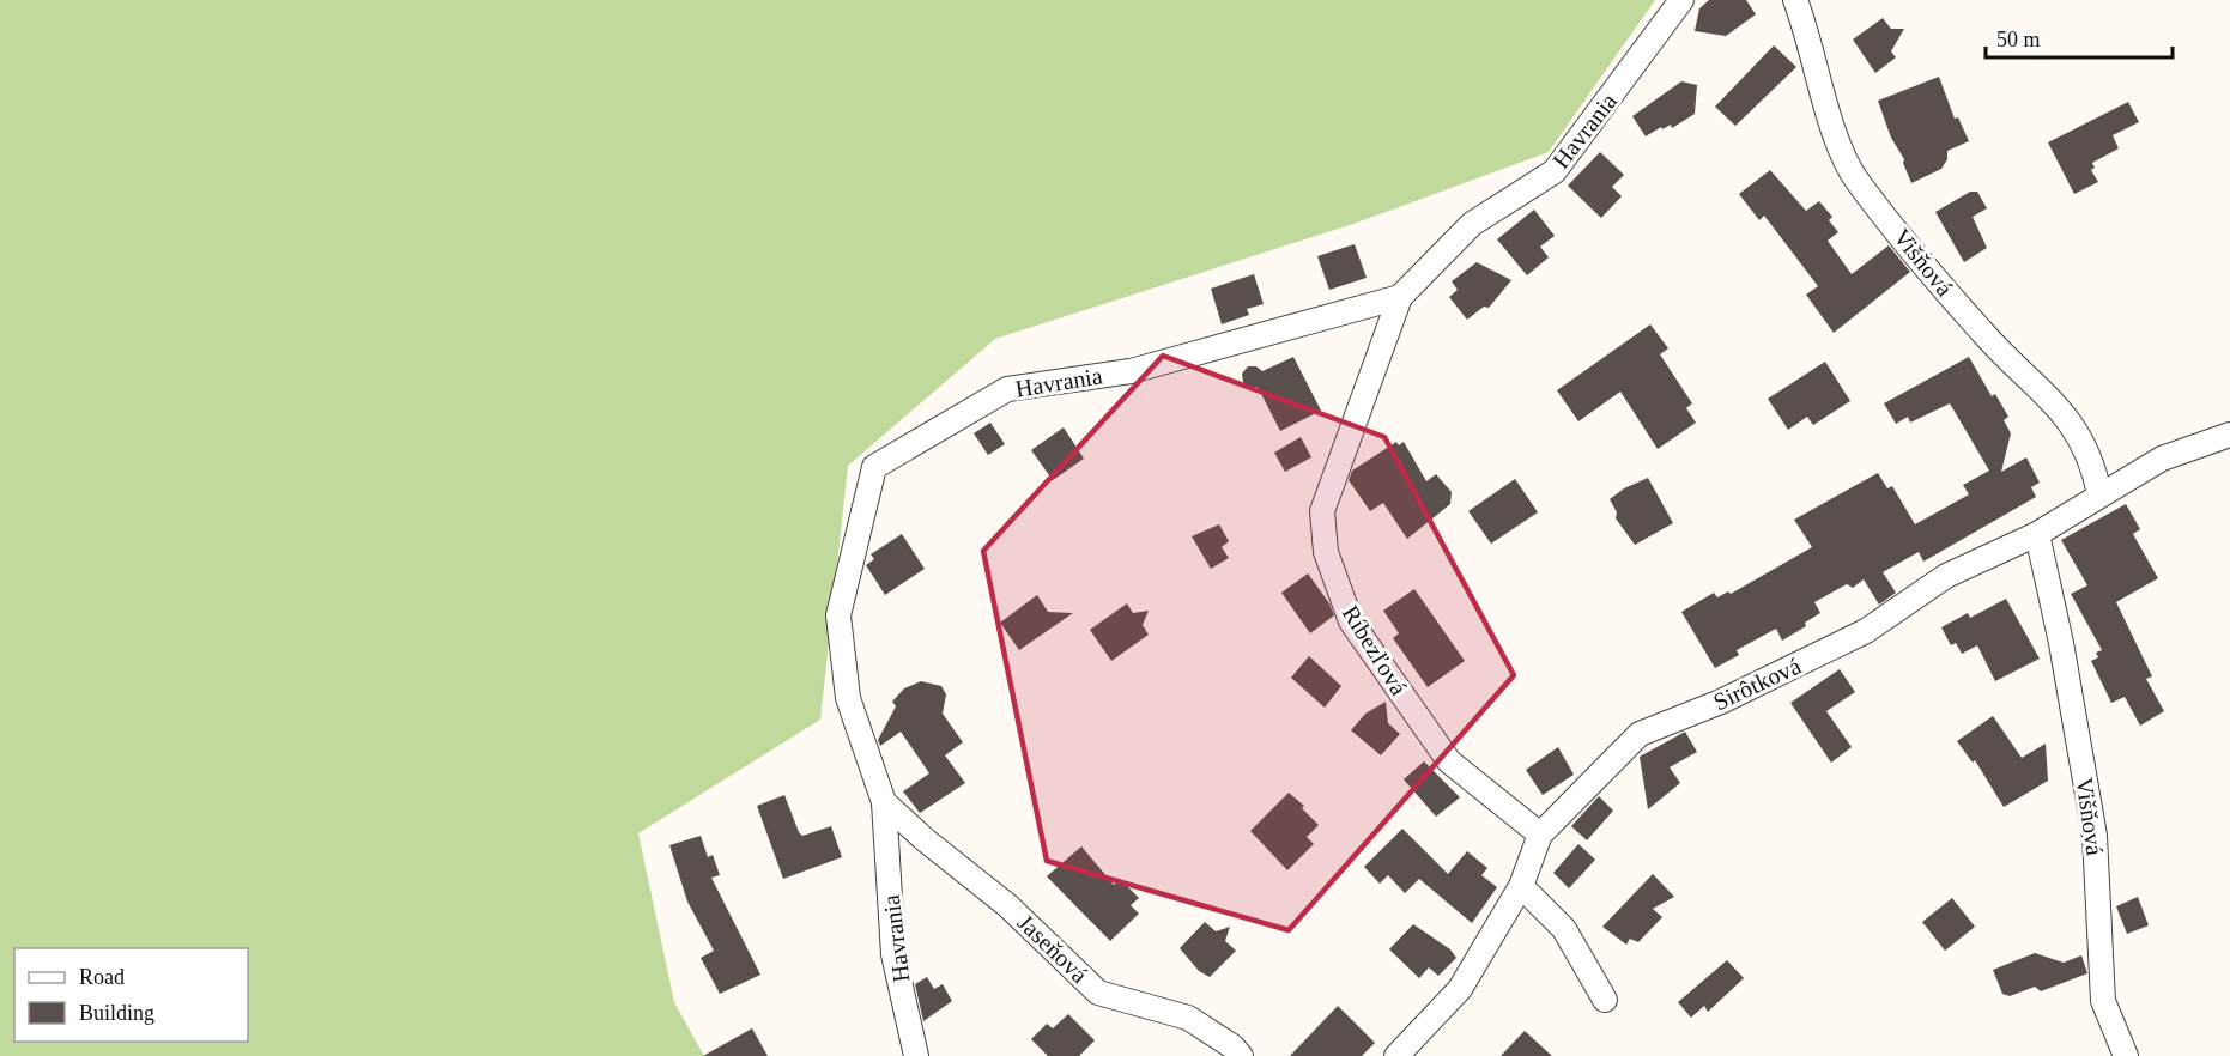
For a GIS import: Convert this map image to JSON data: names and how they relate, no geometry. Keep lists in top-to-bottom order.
{
  "streets": {
    "street": [
      "Havrania",
      "Višňová",
      "Ríbezľová",
      "Sirôtková",
      "Jaseňová"
    ]
  },
  "crossings": [
    ["Havrania", "Ríbezľová"],
    ["Havrania", "Jaseňová"],
    ["Višňová", "Sirôtková"],
    ["Ríbezľová", "Sirôtková"]
  ],
  "legend": ["Road", "Building"],
  "scale_bar": "50 m"
}
